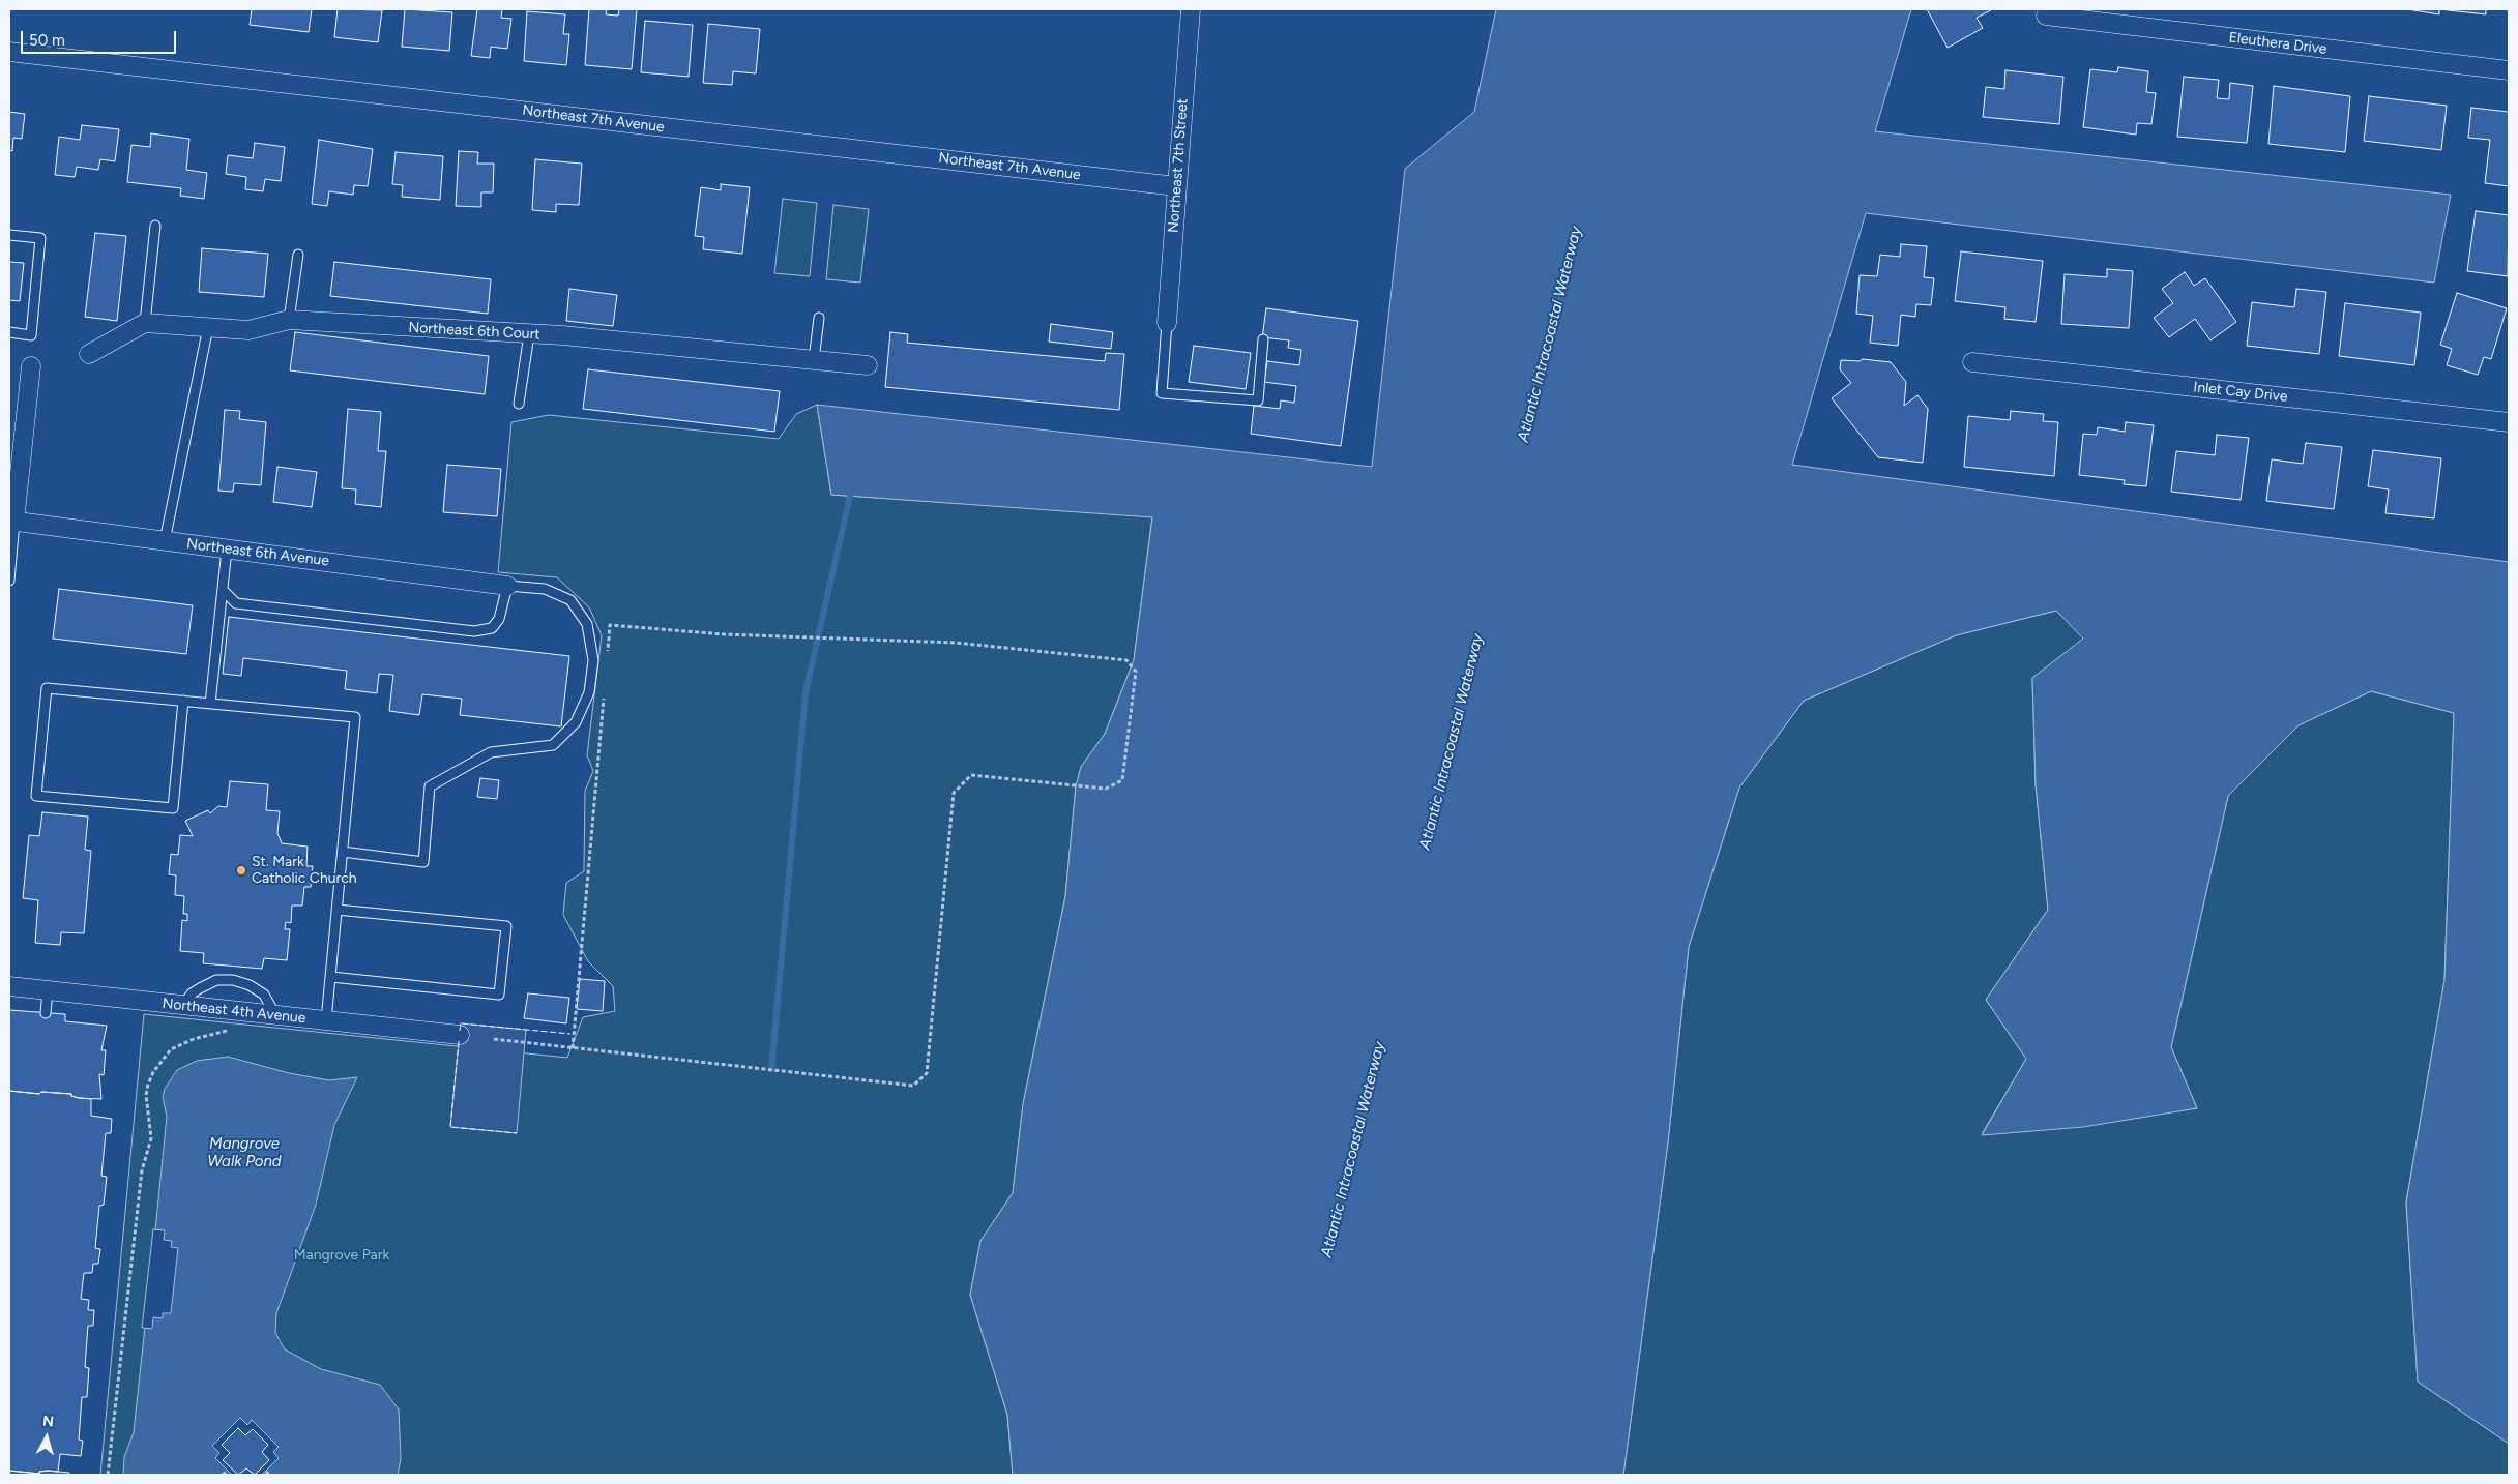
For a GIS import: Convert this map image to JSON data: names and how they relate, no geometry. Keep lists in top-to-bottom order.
{
  "streets": {
    "street": [
      "Eleuthera Drive",
      "Northeast 7th Avenue",
      "Northeast 7th Street",
      "Northeast 6th Court",
      "Inlet Cay Drive",
      "Northeast 6th Avenue",
      "Northeast 4th Avenue"
    ]
  },
  "crossings": [
    ["Northeast 7th Avenue", "Northeast 7th Street"]
  ],
  "water": ["Atlantic Intracoastal Waterway", "Mangrove Walk Pond"],
  "parks": ["Mangrove Park"],
  "places": ["St. Mark Catholic Church"],
  "scale_bar": "50 m",
  "north": "top"
}
